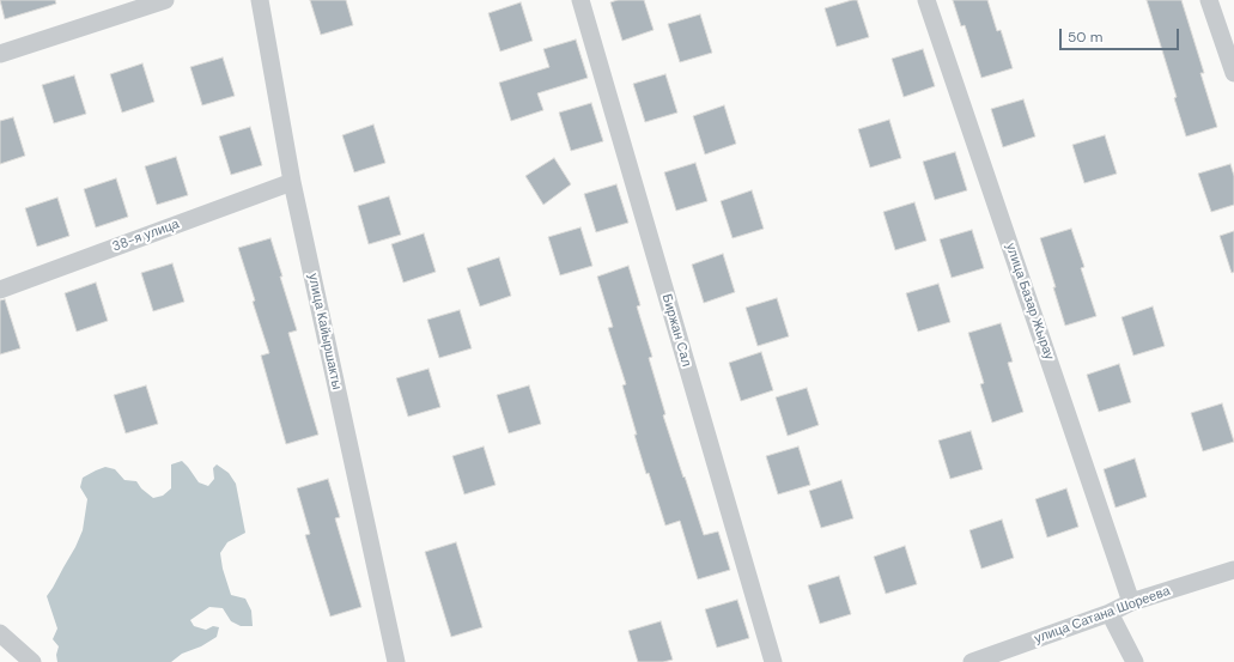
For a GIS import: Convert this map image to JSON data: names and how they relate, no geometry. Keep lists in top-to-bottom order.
{
  "streets": {
    "street": [
      "38-я улица",
      "улица Базар Жырау",
      "Биржан Сал",
      "улица Кайыршакты",
      "улица Сатана Шореева"
    ]
  },
  "crossings": [
    ["38-я улица", "улица Кайыршакты"],
    ["улица Базар Жырау", "улица Сатана Шореева"]
  ],
  "scale_bar": "50 m"
}
